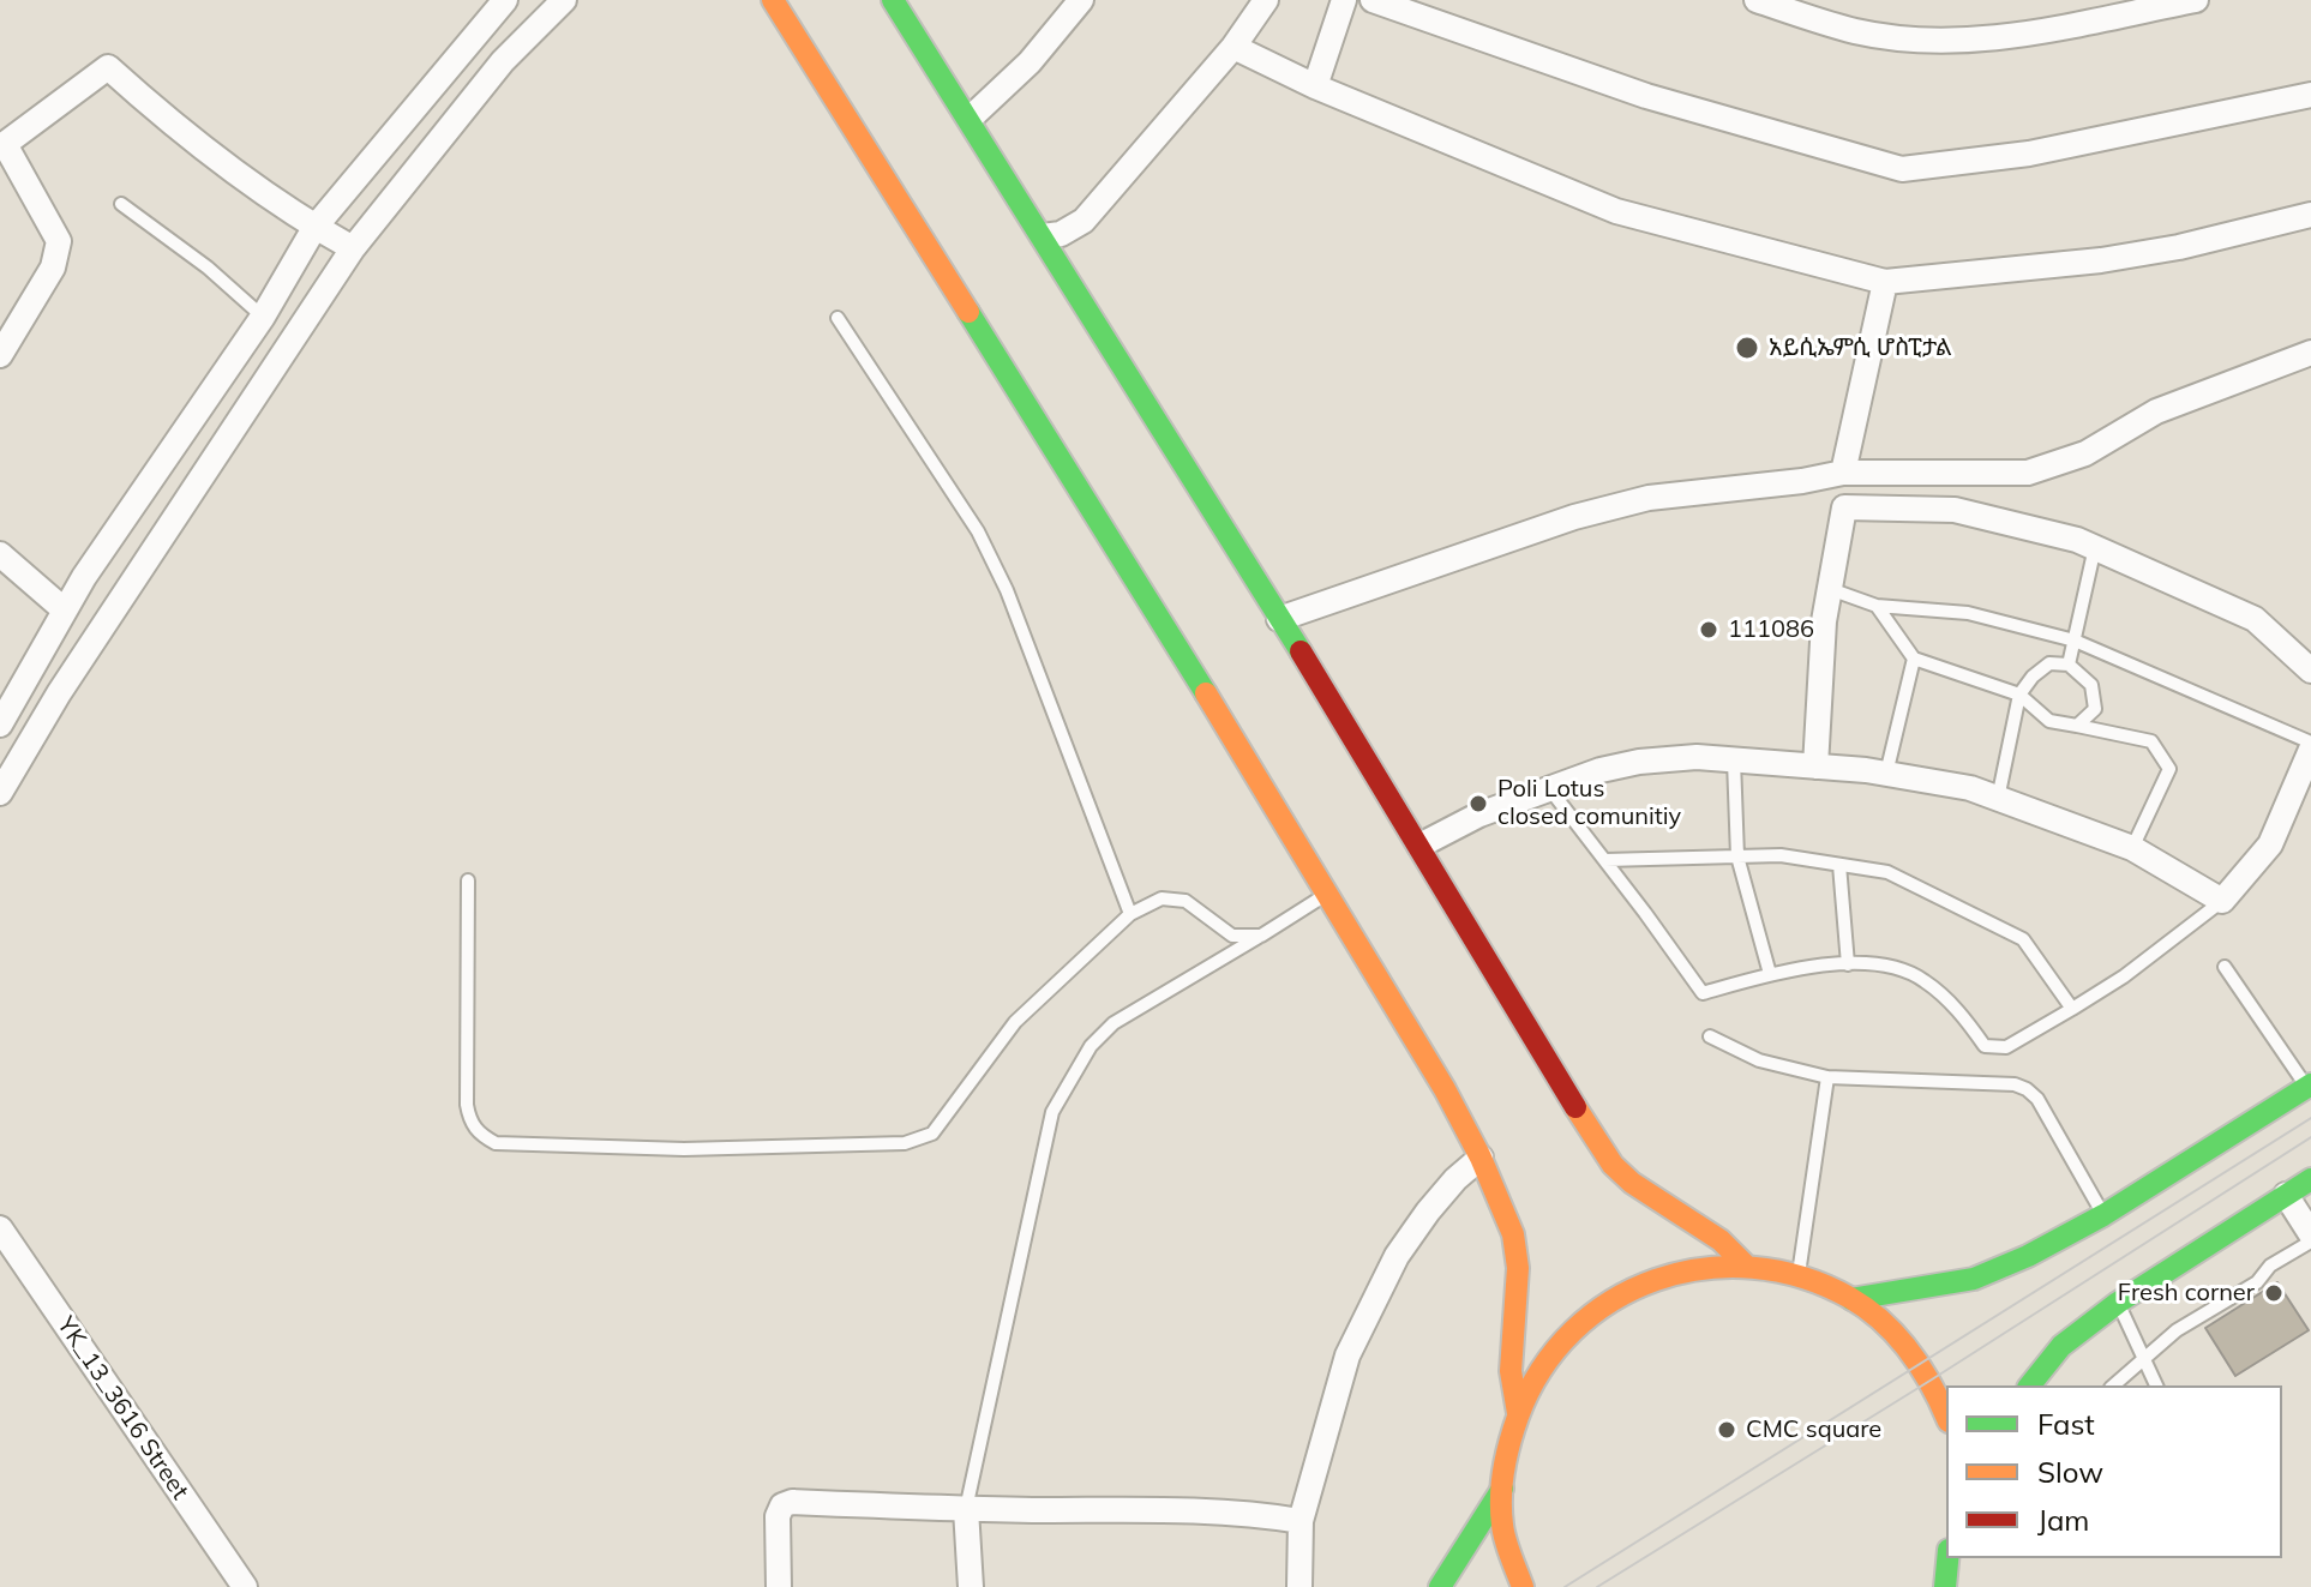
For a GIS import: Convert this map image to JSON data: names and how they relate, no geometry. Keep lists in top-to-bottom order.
{
  "streets": {
    "street": ["YK_13_3616 Street"]
  },
  "places": [
    "አይሲኤምሲ ሆስፒታል",
    "111086",
    "Poli Lotus closed comunitiy",
    "Fresh corner",
    "CMC square"
  ],
  "legend": ["Fast", "Slow", "Jam"]
}
